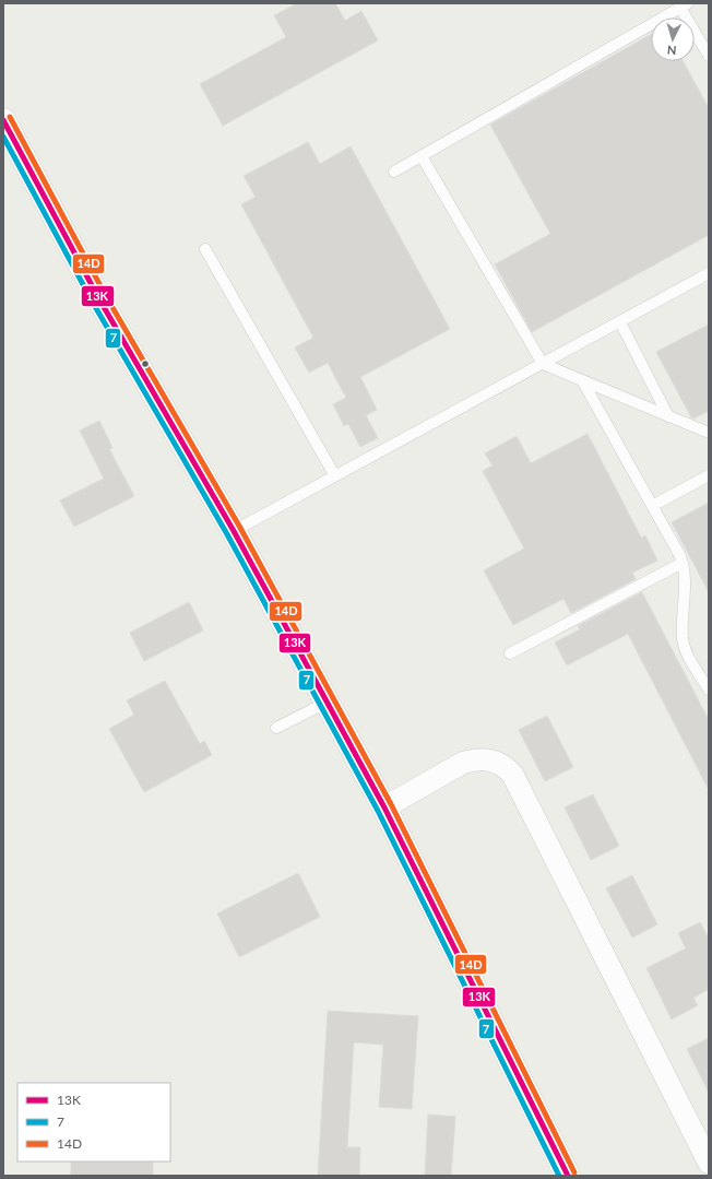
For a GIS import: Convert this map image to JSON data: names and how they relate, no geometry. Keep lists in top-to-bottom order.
{
  "lines": ["transit line 14D", "transit line 13K", "transit line 7"],
  "legend": ["13K", "7", "14D"],
  "north": "bottom"
}
